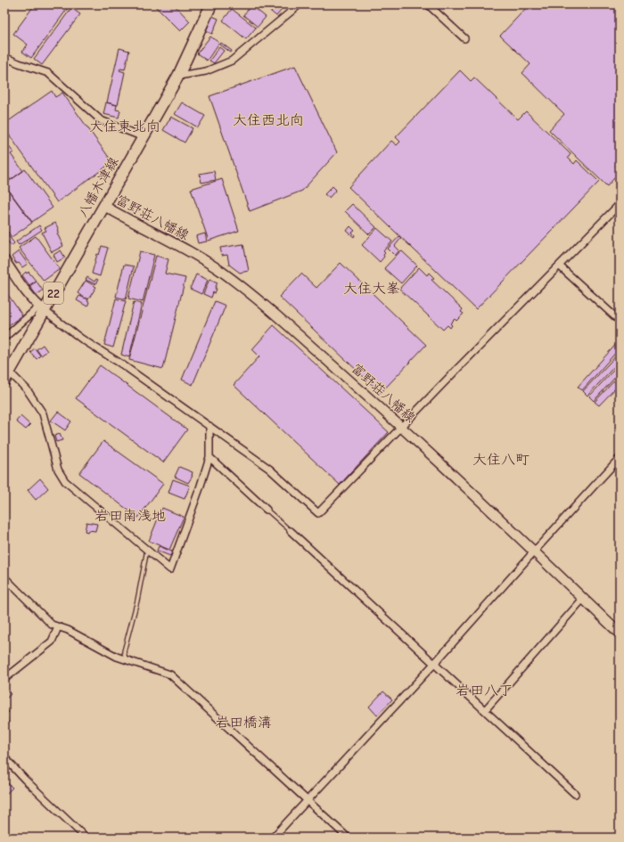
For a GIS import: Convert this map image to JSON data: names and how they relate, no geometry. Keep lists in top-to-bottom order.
{
  "streets": {
    "main road": ["八幡木津線", "富野荘八幡線", "22"]
  },
  "crossings": [
    ["八幡木津線", "富野荘八幡線"]
  ],
  "districts": [
    "大住西北向",
    "大住東北向",
    "大住大峯",
    "大住八町",
    "岩田南浅地",
    "岩田八丁",
    "岩田橋溝"
  ]
}
